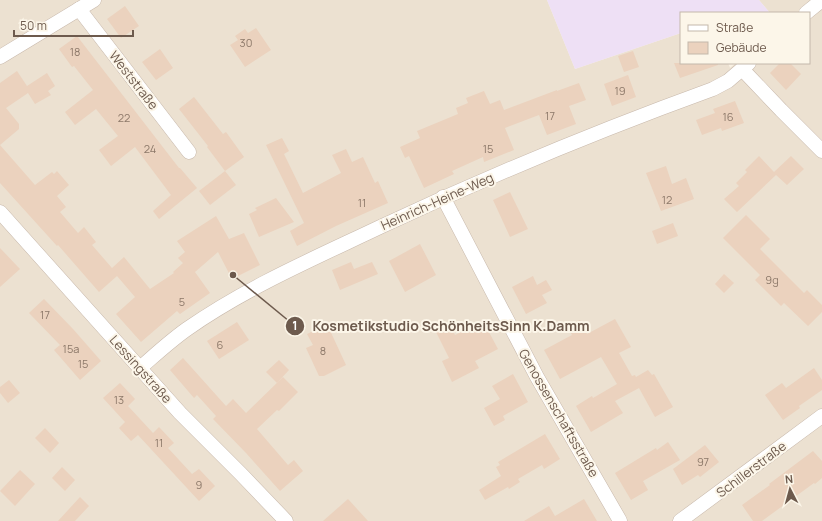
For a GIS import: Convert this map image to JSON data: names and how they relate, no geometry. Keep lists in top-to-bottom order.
{
  "streets": {
    "street": [
      "Weststraße",
      "Heinrich-Heine-Weg",
      "Lessingstraße",
      "Genossenschaftsstraße",
      "Schillerstraße"
    ]
  },
  "crossings": [
    ["Heinrich-Heine-Weg", "Lessingstraße"],
    ["Heinrich-Heine-Weg", "Genossenschaftsstraße"]
  ],
  "places": ["Kosmetikstudio SchönheitsSinn K.Damm"],
  "house_numbers": [
    "30",
    "18",
    "19",
    "17",
    "16",
    "22",
    "24",
    "15",
    "12",
    "11",
    "9g",
    "5",
    "17",
    "6",
    "15a",
    "8",
    "15",
    "13",
    "11",
    "97",
    "9"
  ],
  "legend": ["Straße", "Gebäude"],
  "scale_bar": "50 m",
  "north": "top"
}
